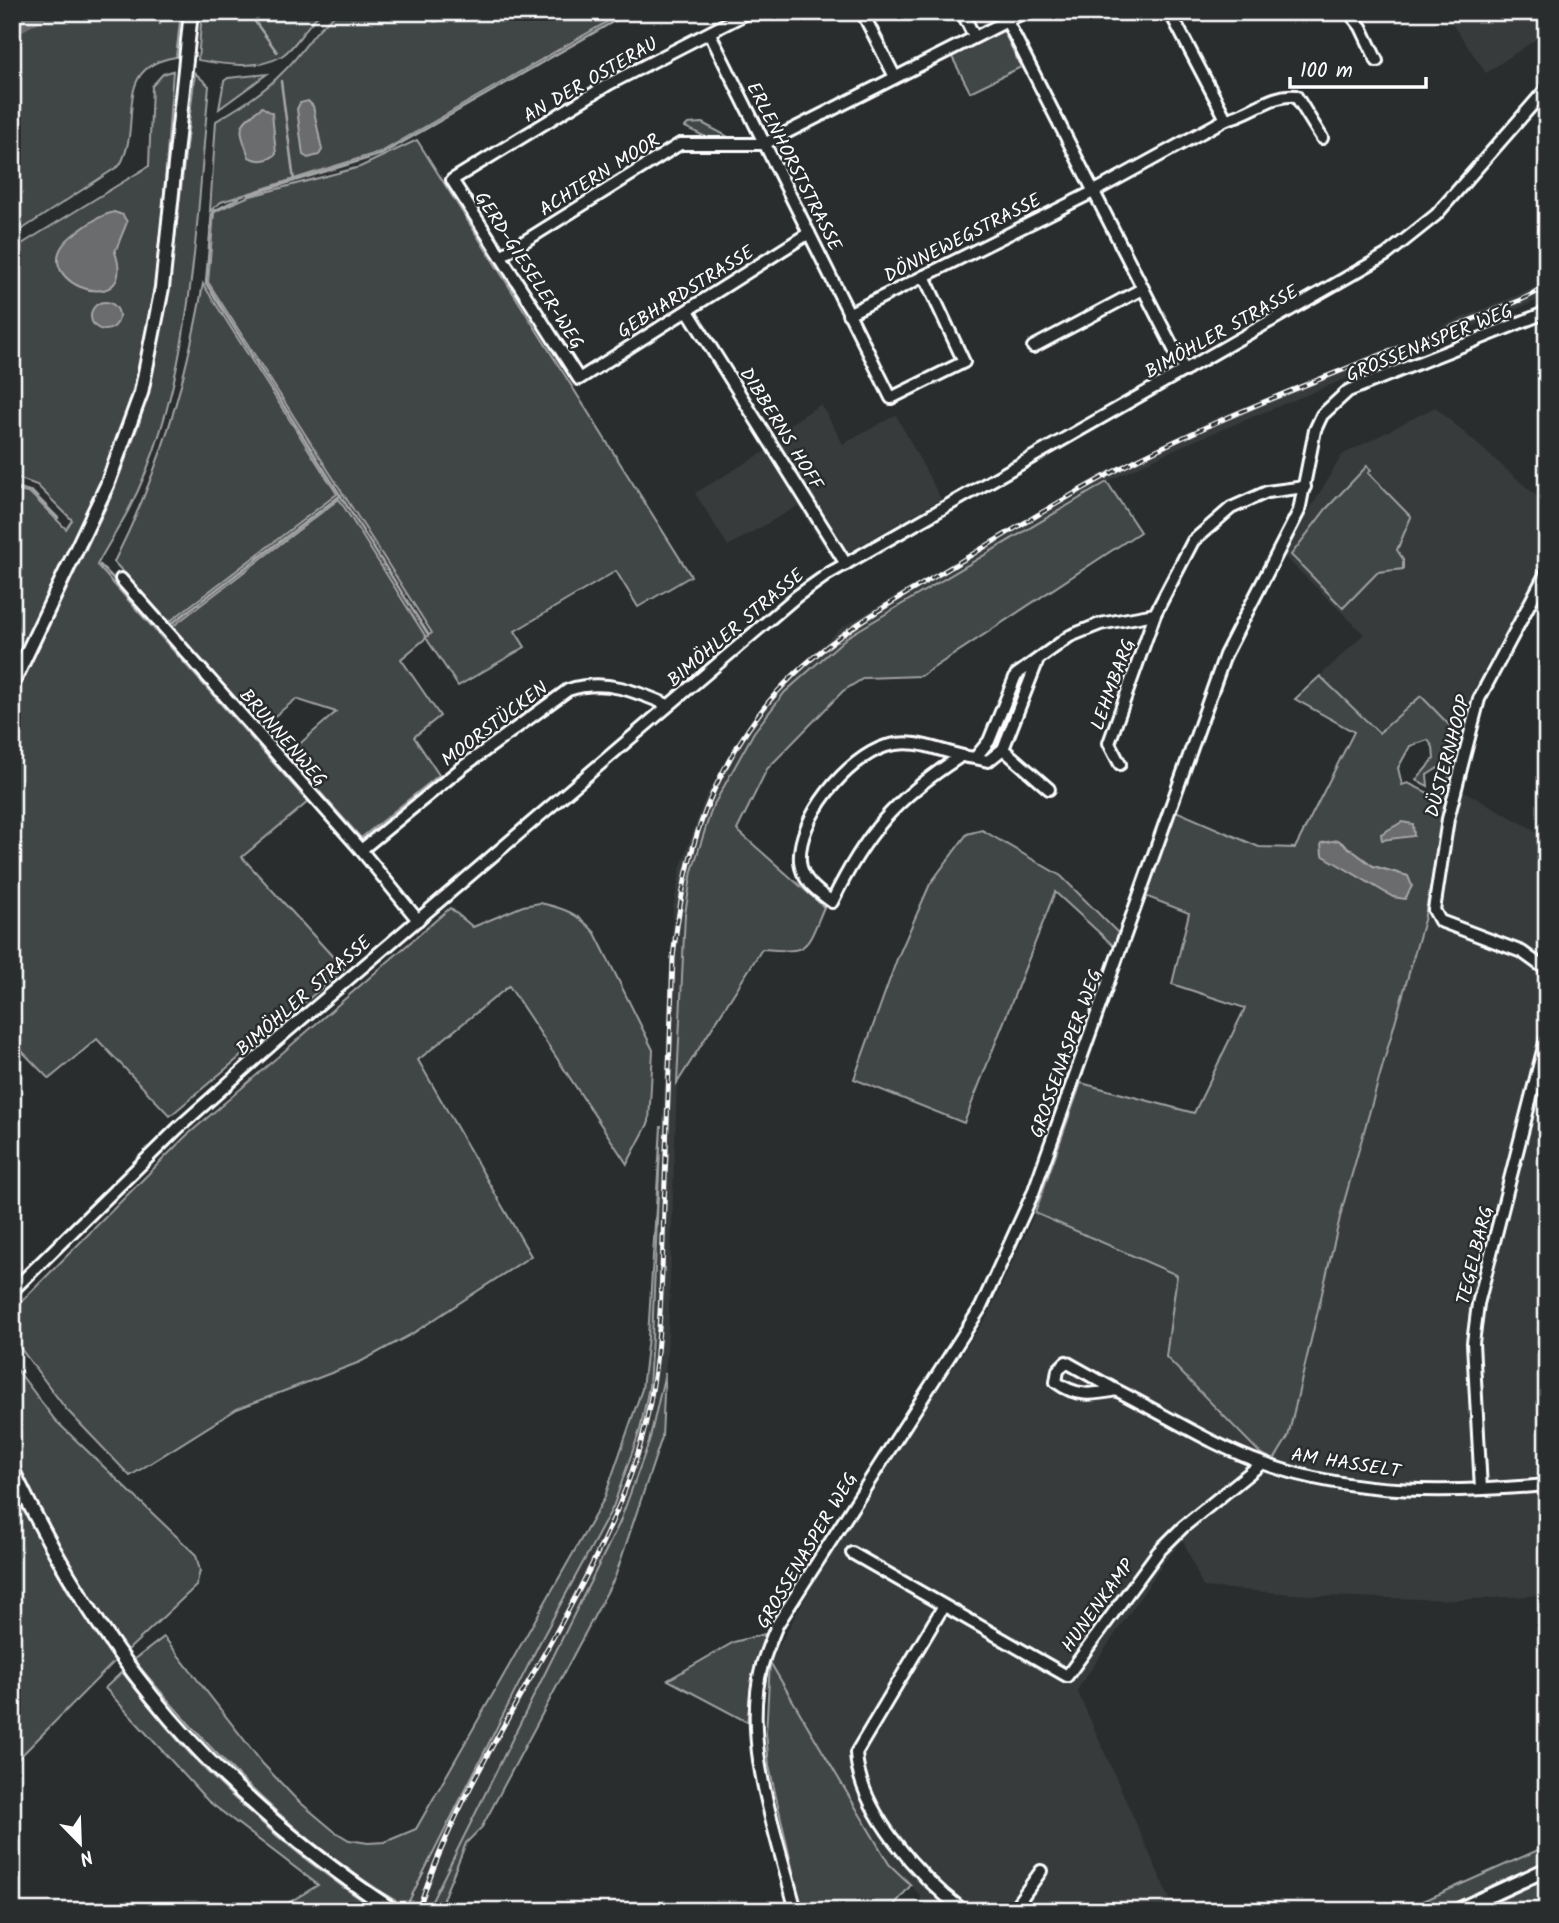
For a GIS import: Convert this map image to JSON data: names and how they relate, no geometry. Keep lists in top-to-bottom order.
{
  "streets": {
    "street": [
      "AN DER OSTERAU",
      "ERLENHORSTSTRASSE",
      "ACHTERN MOOR",
      "DÖNNEWEGSTRASSE",
      "GERD-GIESELER-WEG",
      "GEBHARDSTRASSE",
      "BIMÖHLER STRASSE",
      "GROSSENASPER WEG",
      "DIBBERNS HOFF",
      "LEHMBARG",
      "MOORSTÜCKEN",
      "BRUNNENWEG",
      "DÜSTERNHOOP",
      "TEGELBARG",
      "AM HASSELT",
      "HUNENKAMP"
    ]
  },
  "crossings": [
    ["AN DER OSTERAU", "ERLENHORSTSTRASSE"],
    ["AN DER OSTERAU", "GERD-GIESELER-WEG"],
    ["ERLENHORSTSTRASSE", "ACHTERN MOOR"],
    ["ERLENHORSTSTRASSE", "DÖNNEWEGSTRASSE"],
    ["ERLENHORSTSTRASSE", "GEBHARDSTRASSE"],
    ["ACHTERN MOOR", "GERD-GIESELER-WEG"],
    ["GERD-GIESELER-WEG", "GEBHARDSTRASSE"],
    ["GEBHARDSTRASSE", "DIBBERNS HOFF"],
    ["BIMÖHLER STRASSE", "DIBBERNS HOFF"],
    ["BIMÖHLER STRASSE", "MOORSTÜCKEN"],
    ["BIMÖHLER STRASSE", "BRUNNENWEG"],
    ["GROSSENASPER WEG", "LEHMBARG"],
    ["MOORSTÜCKEN", "BRUNNENWEG"],
    ["TEGELBARG", "AM HASSELT"],
    ["AM HASSELT", "HUNENKAMP"]
  ],
  "scale_bar": "100 m",
  "north": "bottom right"
}
